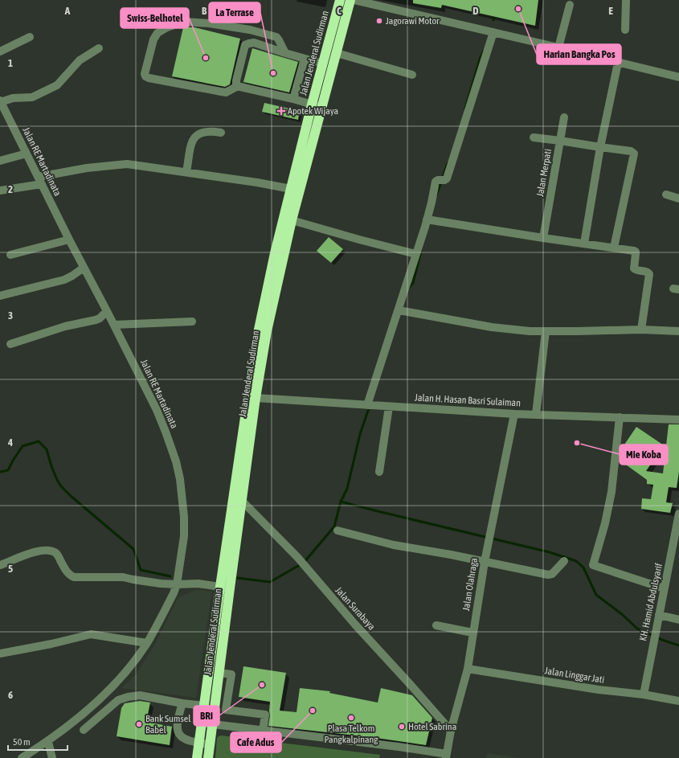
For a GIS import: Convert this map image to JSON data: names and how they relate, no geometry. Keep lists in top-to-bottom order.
{
  "streets": {
    "highway": ["Jalan Jenderal Sudirman"],
    "street": [
      "Jalan RE Martadinata",
      "Jalan Merpati",
      "Jalan H. Hasan Basri Sulaiman",
      "Jalan Olahraga",
      "KH. Hamid Abdulsyarif",
      "Jalan Surabaya",
      "Jalan Linggar Jati"
    ]
  },
  "crossings": [
    ["Jalan Jenderal Sudirman", "Jalan H. Hasan Basri Sulaiman"],
    ["Jalan Jenderal Sudirman", "Jalan Surabaya"],
    ["Jalan H. Hasan Basri Sulaiman", "Jalan Olahraga"],
    ["Jalan Olahraga", "Jalan Surabaya"],
    ["Jalan Olahraga", "Jalan Linggar Jati"],
    ["KH. Hamid Abdulsyarif", "Jalan Linggar Jati"]
  ],
  "places": {
    "other": [
      "Harian Bangka Pos",
      "Jagorawi Motor",
      "Swiss-Belhotel",
      "La Terrase",
      "Mie Koba",
      "BRI",
      "Cafe Adus",
      "Plasa Telkom Pangkalpinang",
      "Bank Sumsel Babel",
      "Hotel Sabrina"
    ],
    "health": ["Apotek Wijaya"]
  },
  "scale_bar": "50 m",
  "grid": {
    "columns": [
      "A",
      "B",
      "C",
      "D",
      "E"
    ],
    "rows": [
      "1",
      "2",
      "3",
      "4",
      "5",
      "6"
    ]
  }
}
